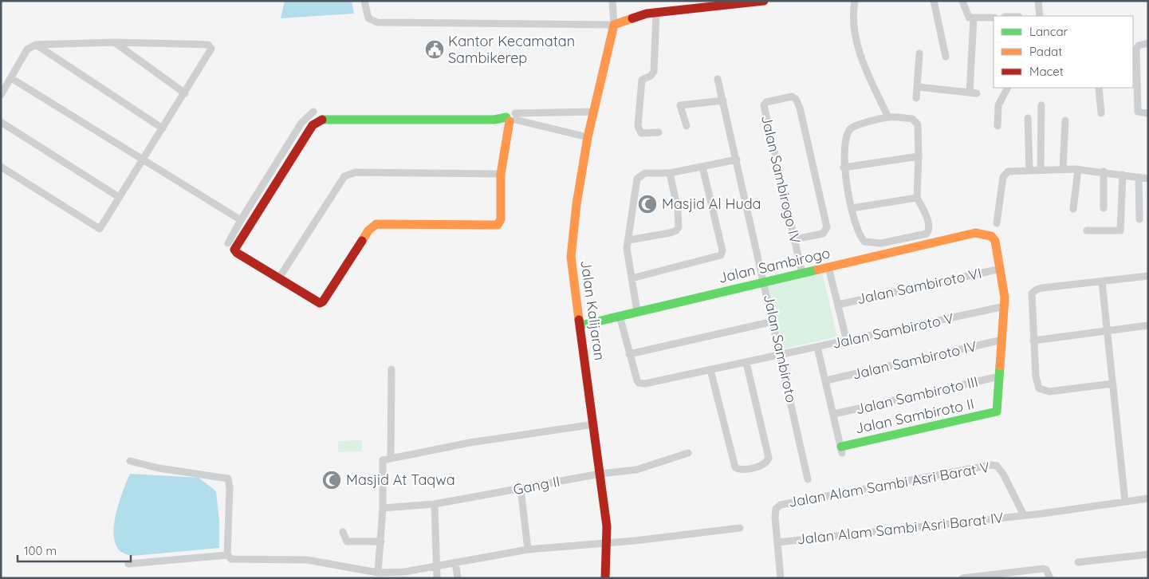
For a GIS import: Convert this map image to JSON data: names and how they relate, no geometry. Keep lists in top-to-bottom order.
{
  "streets": {
    "street": [
      "Jalan Sambirogo IV",
      "Jalan Sambirogo",
      "Jalan Sambiroto VI",
      "Jalan Kalijaran",
      "Jalan Sambiroto V",
      "Jalan Sambiroto",
      "Jalan Sambiroto IV",
      "Jalan Sambiroto III",
      "Jalan Sambiroto II",
      "Jalan Alam Sambi Asri Barat V",
      "Gang II",
      "Jalan Alam Sambi Asri Barat IV"
    ]
  },
  "crossings": [
    ["Jalan Sambirogo IV", "Jalan Sambirogo"],
    ["Jalan Sambirogo", "Jalan Sambiroto VI"],
    ["Jalan Sambirogo", "Jalan Kalijaran"],
    ["Jalan Sambirogo", "Jalan Sambiroto"],
    ["Jalan Kalijaran", "Gang II"],
    ["Jalan Sambiroto V", "Jalan Sambiroto"],
    ["Jalan Sambiroto V", "Jalan Sambiroto II"],
    ["Jalan Sambiroto IV", "Jalan Sambiroto II"],
    ["Jalan Sambiroto III", "Jalan Sambiroto II"],
    ["Jalan Alam Sambi Asri Barat V", "Jalan Alam Sambi Asri Barat IV"]
  ],
  "places": {
    "public building": ["Kantor Kecamatan Sambikerep"],
    "mosque": ["Masjid Al Huda", "Masjid At Taqwa"]
  },
  "legend": ["Lancar", "Padat", "Macet"],
  "scale_bar": "100 m"
}
